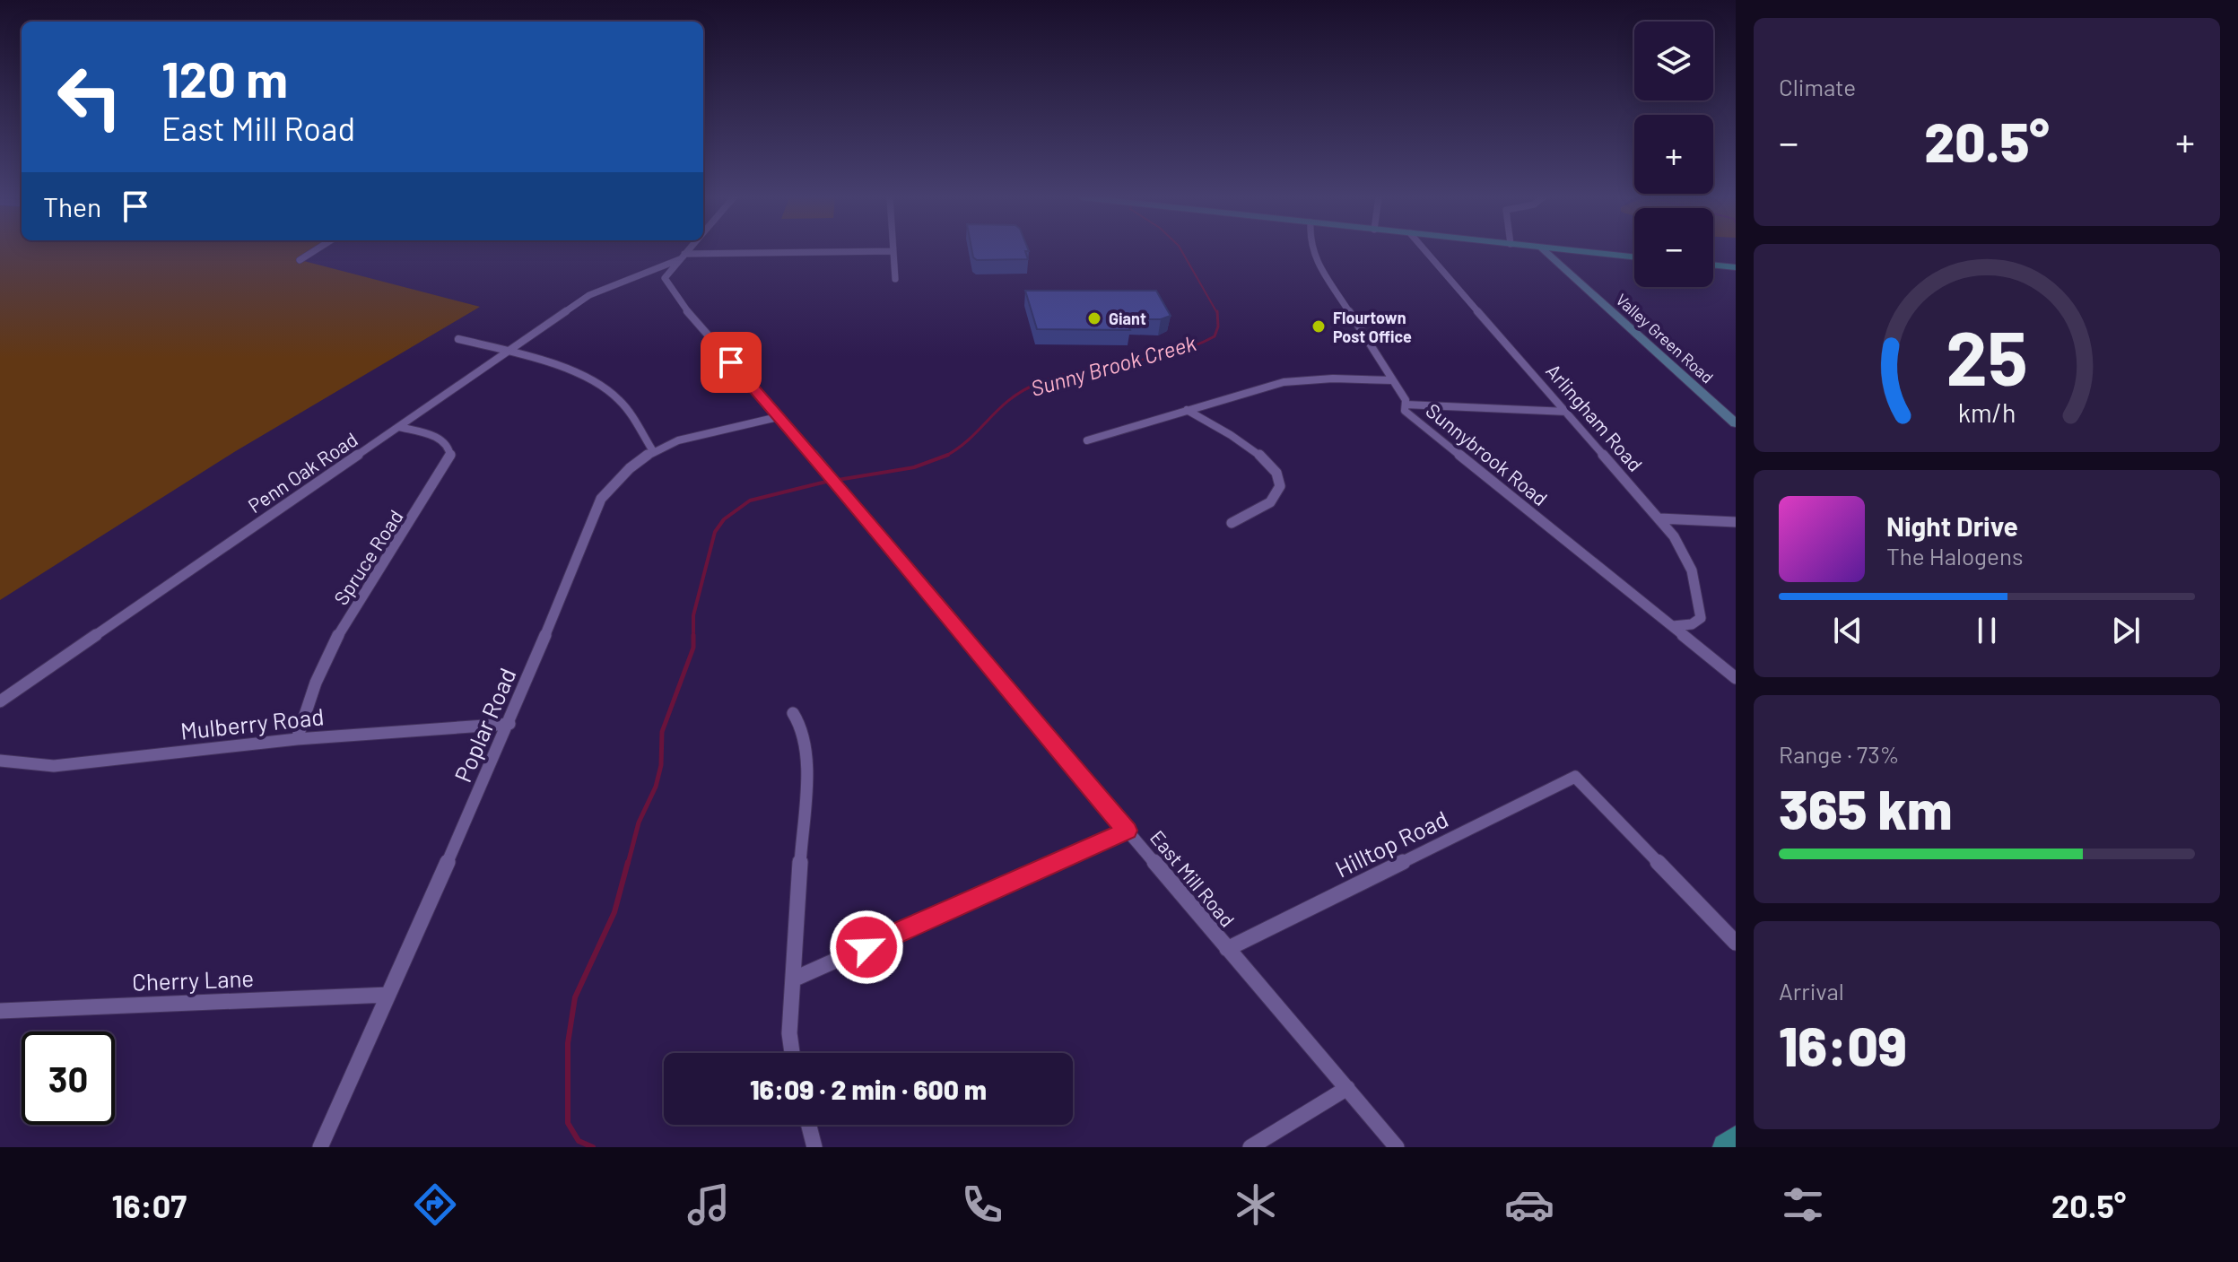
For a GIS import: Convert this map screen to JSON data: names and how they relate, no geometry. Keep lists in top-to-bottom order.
{
  "streets": {
    "street": [
      "Valley Green Road",
      "Arlingham Road",
      "Sunnybrook Road",
      "Penn Oak Road",
      "Spruce Road",
      "Mulberry Road",
      "Poplar Road",
      "Hilltop Road",
      "East Mill Road",
      "Cherry Lane"
    ]
  },
  "crossings": [
    ["Arlingham Road", "Sunnybrook Road"],
    ["Penn Oak Road", "Spruce Road"],
    ["Penn Oak Road", "East Mill Road"],
    ["Spruce Road", "Mulberry Road"],
    ["Mulberry Road", "Poplar Road"],
    ["Poplar Road", "East Mill Road"],
    ["Poplar Road", "Cherry Lane"],
    ["Hilltop Road", "East Mill Road"]
  ],
  "water": ["Sunny Brook Creek"],
  "places": ["Giant", "Flourtown Post Office"],
  "page": {
    "tile": [
      "Climate",
      ["Range · 73%", "365 km"],
      ["Arrival", "16:09"]
    ],
    "map_buttons": ["+", "−"],
    "turn": ["120 m", "East Mill Road"],
    "heat": ["−", "20.5°", "+"],
    "then": "Then",
    "song": ["Night Drive", "The Halogens"],
    "limit": "30",
    "trip": "16:09 · 2 min · 600 m",
    "tabs": ["16:07", "20.5°"],
    "gauge": ["25", "km/h"]
  }
}
